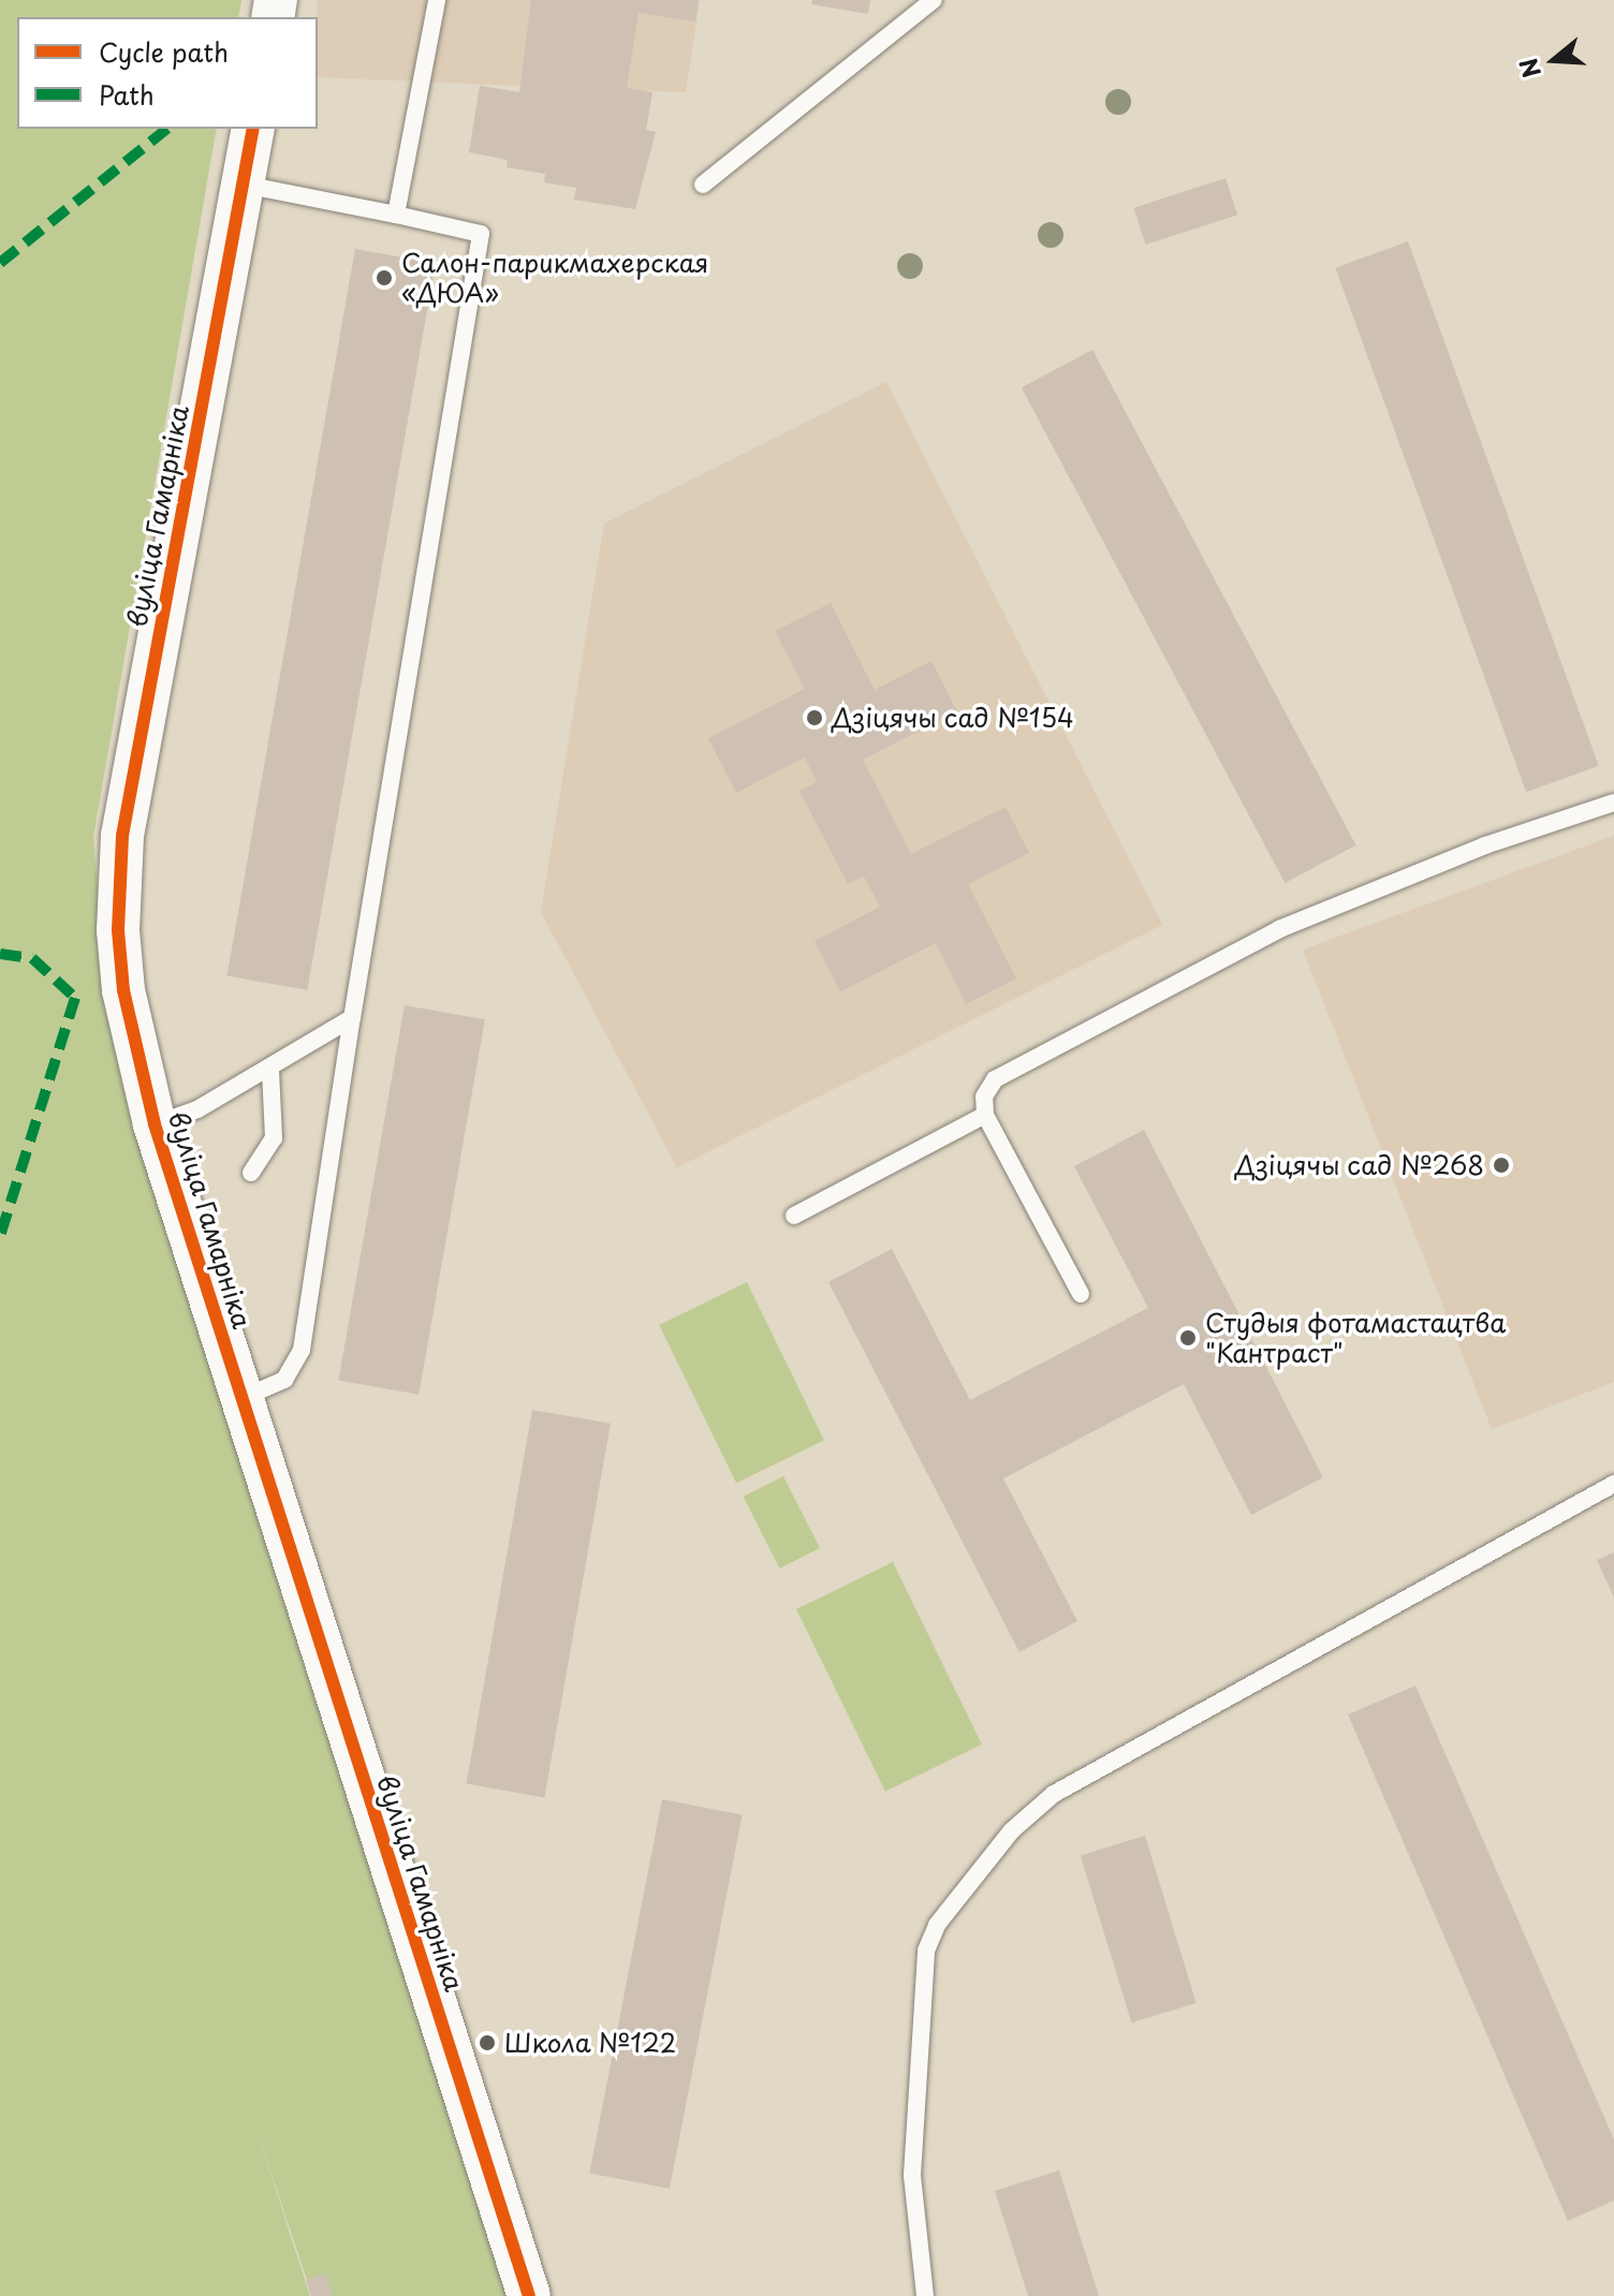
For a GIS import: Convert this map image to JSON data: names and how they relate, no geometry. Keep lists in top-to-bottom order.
{
  "streets": {
    "street": ["вуліца Гамарніка"]
  },
  "places": [
    "Салон-парикмахерская «ДЮА»",
    "Дзіцячы сад №154",
    "Дзіцячы сад №268",
    "Студыя фотамастацтва \"Кантраст\"",
    "Школа №122"
  ],
  "legend": ["Cycle path", "Path"],
  "north": "left"
}
